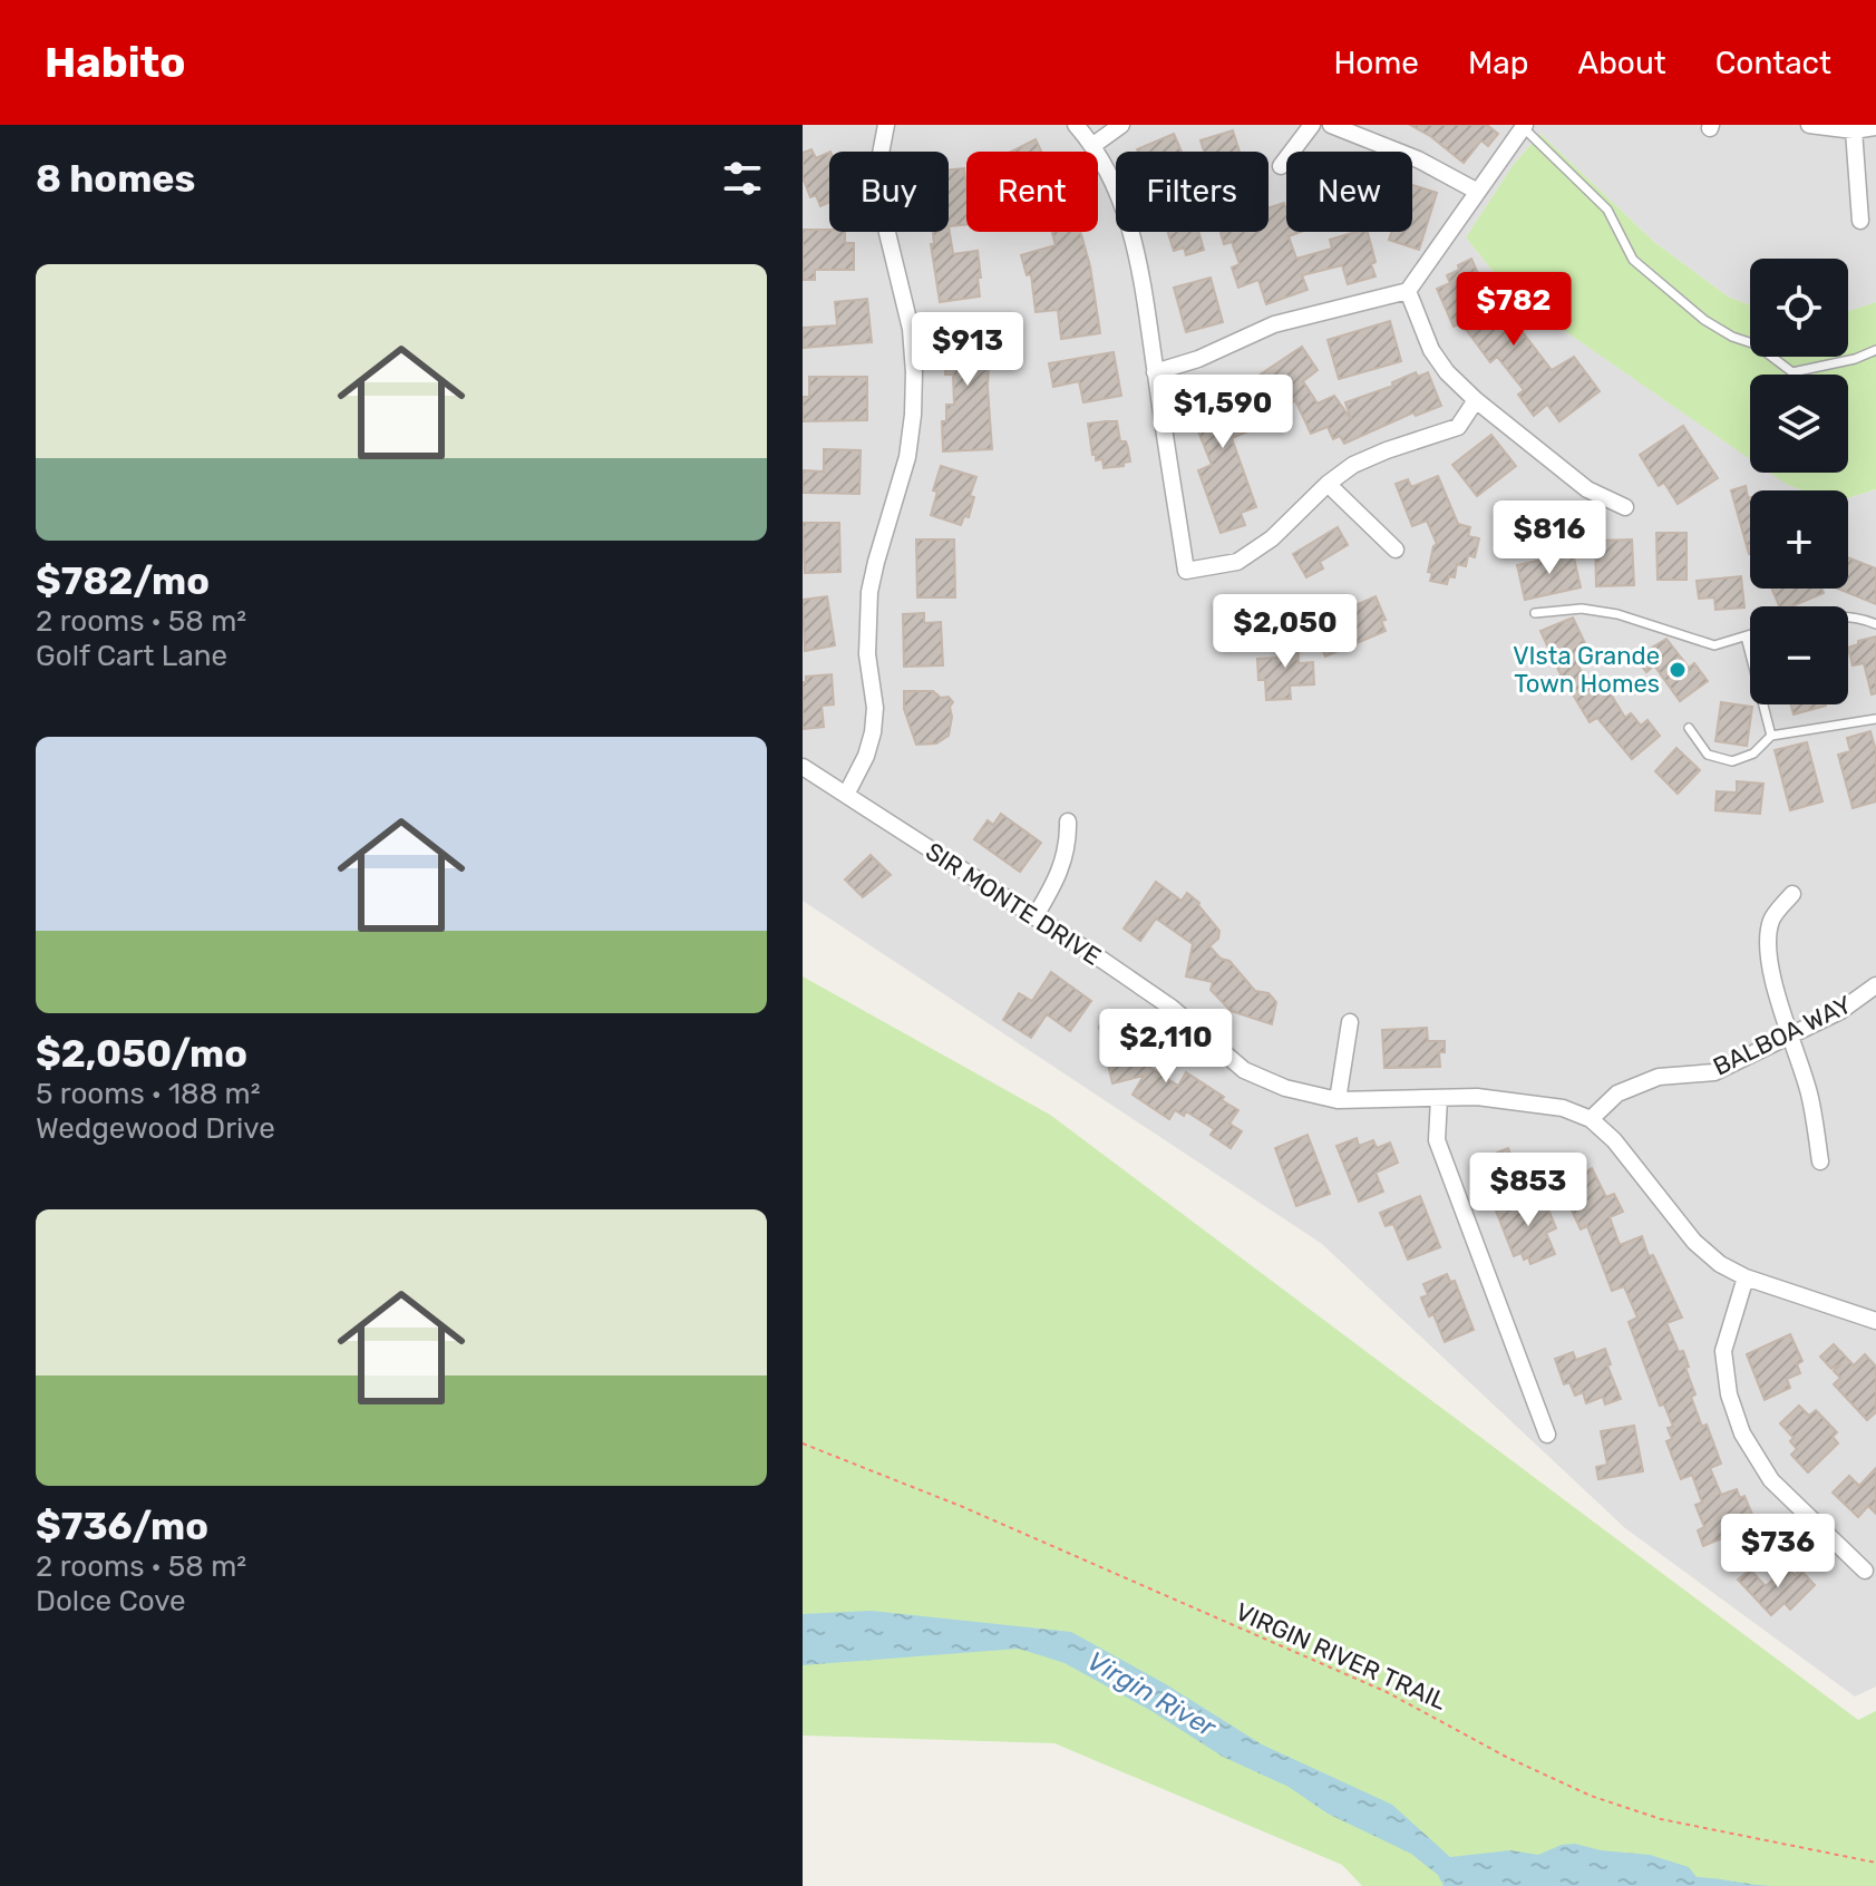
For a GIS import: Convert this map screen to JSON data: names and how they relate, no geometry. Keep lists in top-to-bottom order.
{
  "streets": {
    "street": ["SIR MONTE DRIVE", "BALBOA WAY"],
    "path": ["VIRGIN RIVER TRAIL"]
  },
  "crossings": [
    ["SIR MONTE DRIVE", "BALBOA WAY"]
  ],
  "water": ["Virgin River"],
  "places": ["VIsta Grande Town Homes"],
  "page": {
    "header": "Habito",
    "nav": [
      "Home",
      "Map",
      "About",
      "Contact"
    ],
    "heading": "8 homes",
    "chip": [
      "Buy",
      "Rent",
      "Filters",
      "New"
    ],
    "list": [
      {
        "name": "$782/mo",
        "note": "2 rooms · 58 m² · Golf Cart Lane"
      },
      {
        "name": "$2,050/mo",
        "note": "5 rooms · 188 m² · Wedgewood Drive"
      },
      {
        "name": "$736/mo",
        "note": "2 rooms · 58 m² · Dolce Cove"
      }
    ],
    "map_buttons": ["+", "−"],
    "price": [
      "$782",
      "$913",
      "$1,590",
      "$816",
      "$2,050",
      "$2,110",
      "$853",
      "$736"
    ]
  }
}
